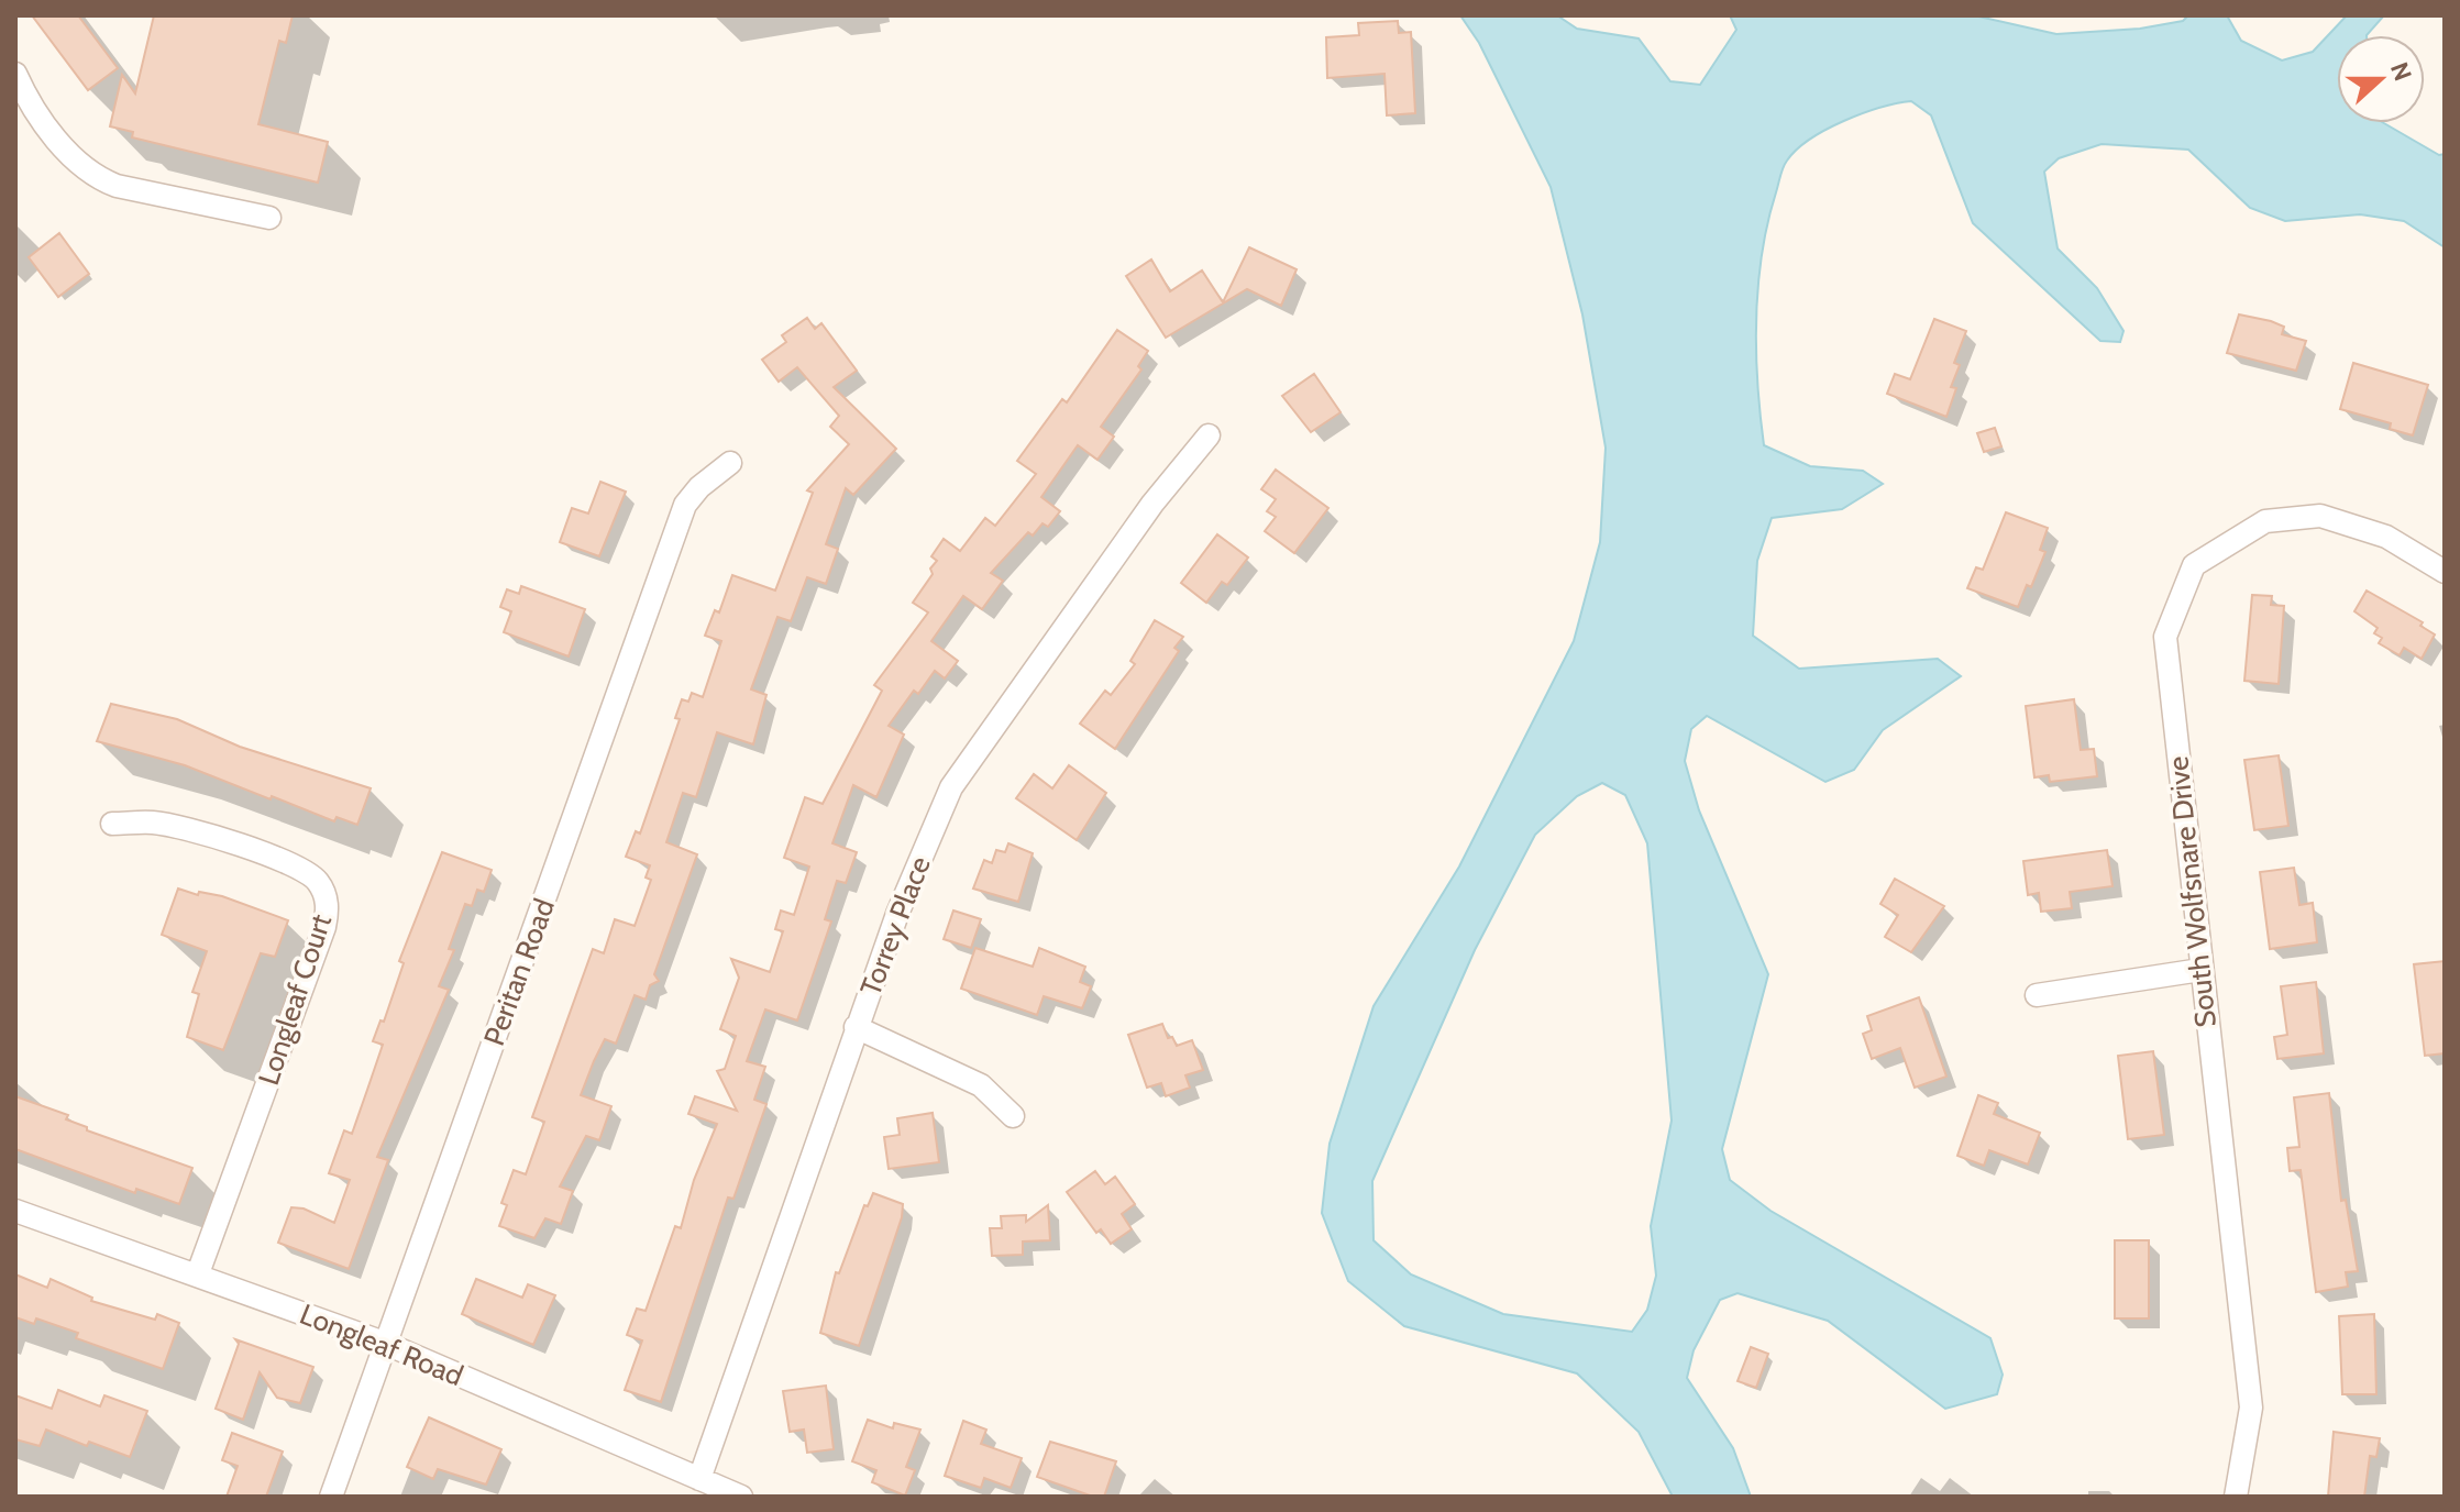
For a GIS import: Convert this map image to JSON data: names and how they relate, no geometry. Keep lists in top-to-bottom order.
{
  "streets": {
    "street": [
      "South Wolfsnare Drive",
      "Torrey Place",
      "Peritan Road",
      "Longleaf Court",
      "Longleaf Road"
    ]
  },
  "crossings": [
    ["Torrey Place", "Longleaf Road"],
    ["Peritan Road", "Longleaf Road"],
    ["Longleaf Court", "Longleaf Road"]
  ],
  "north": "right"
}
